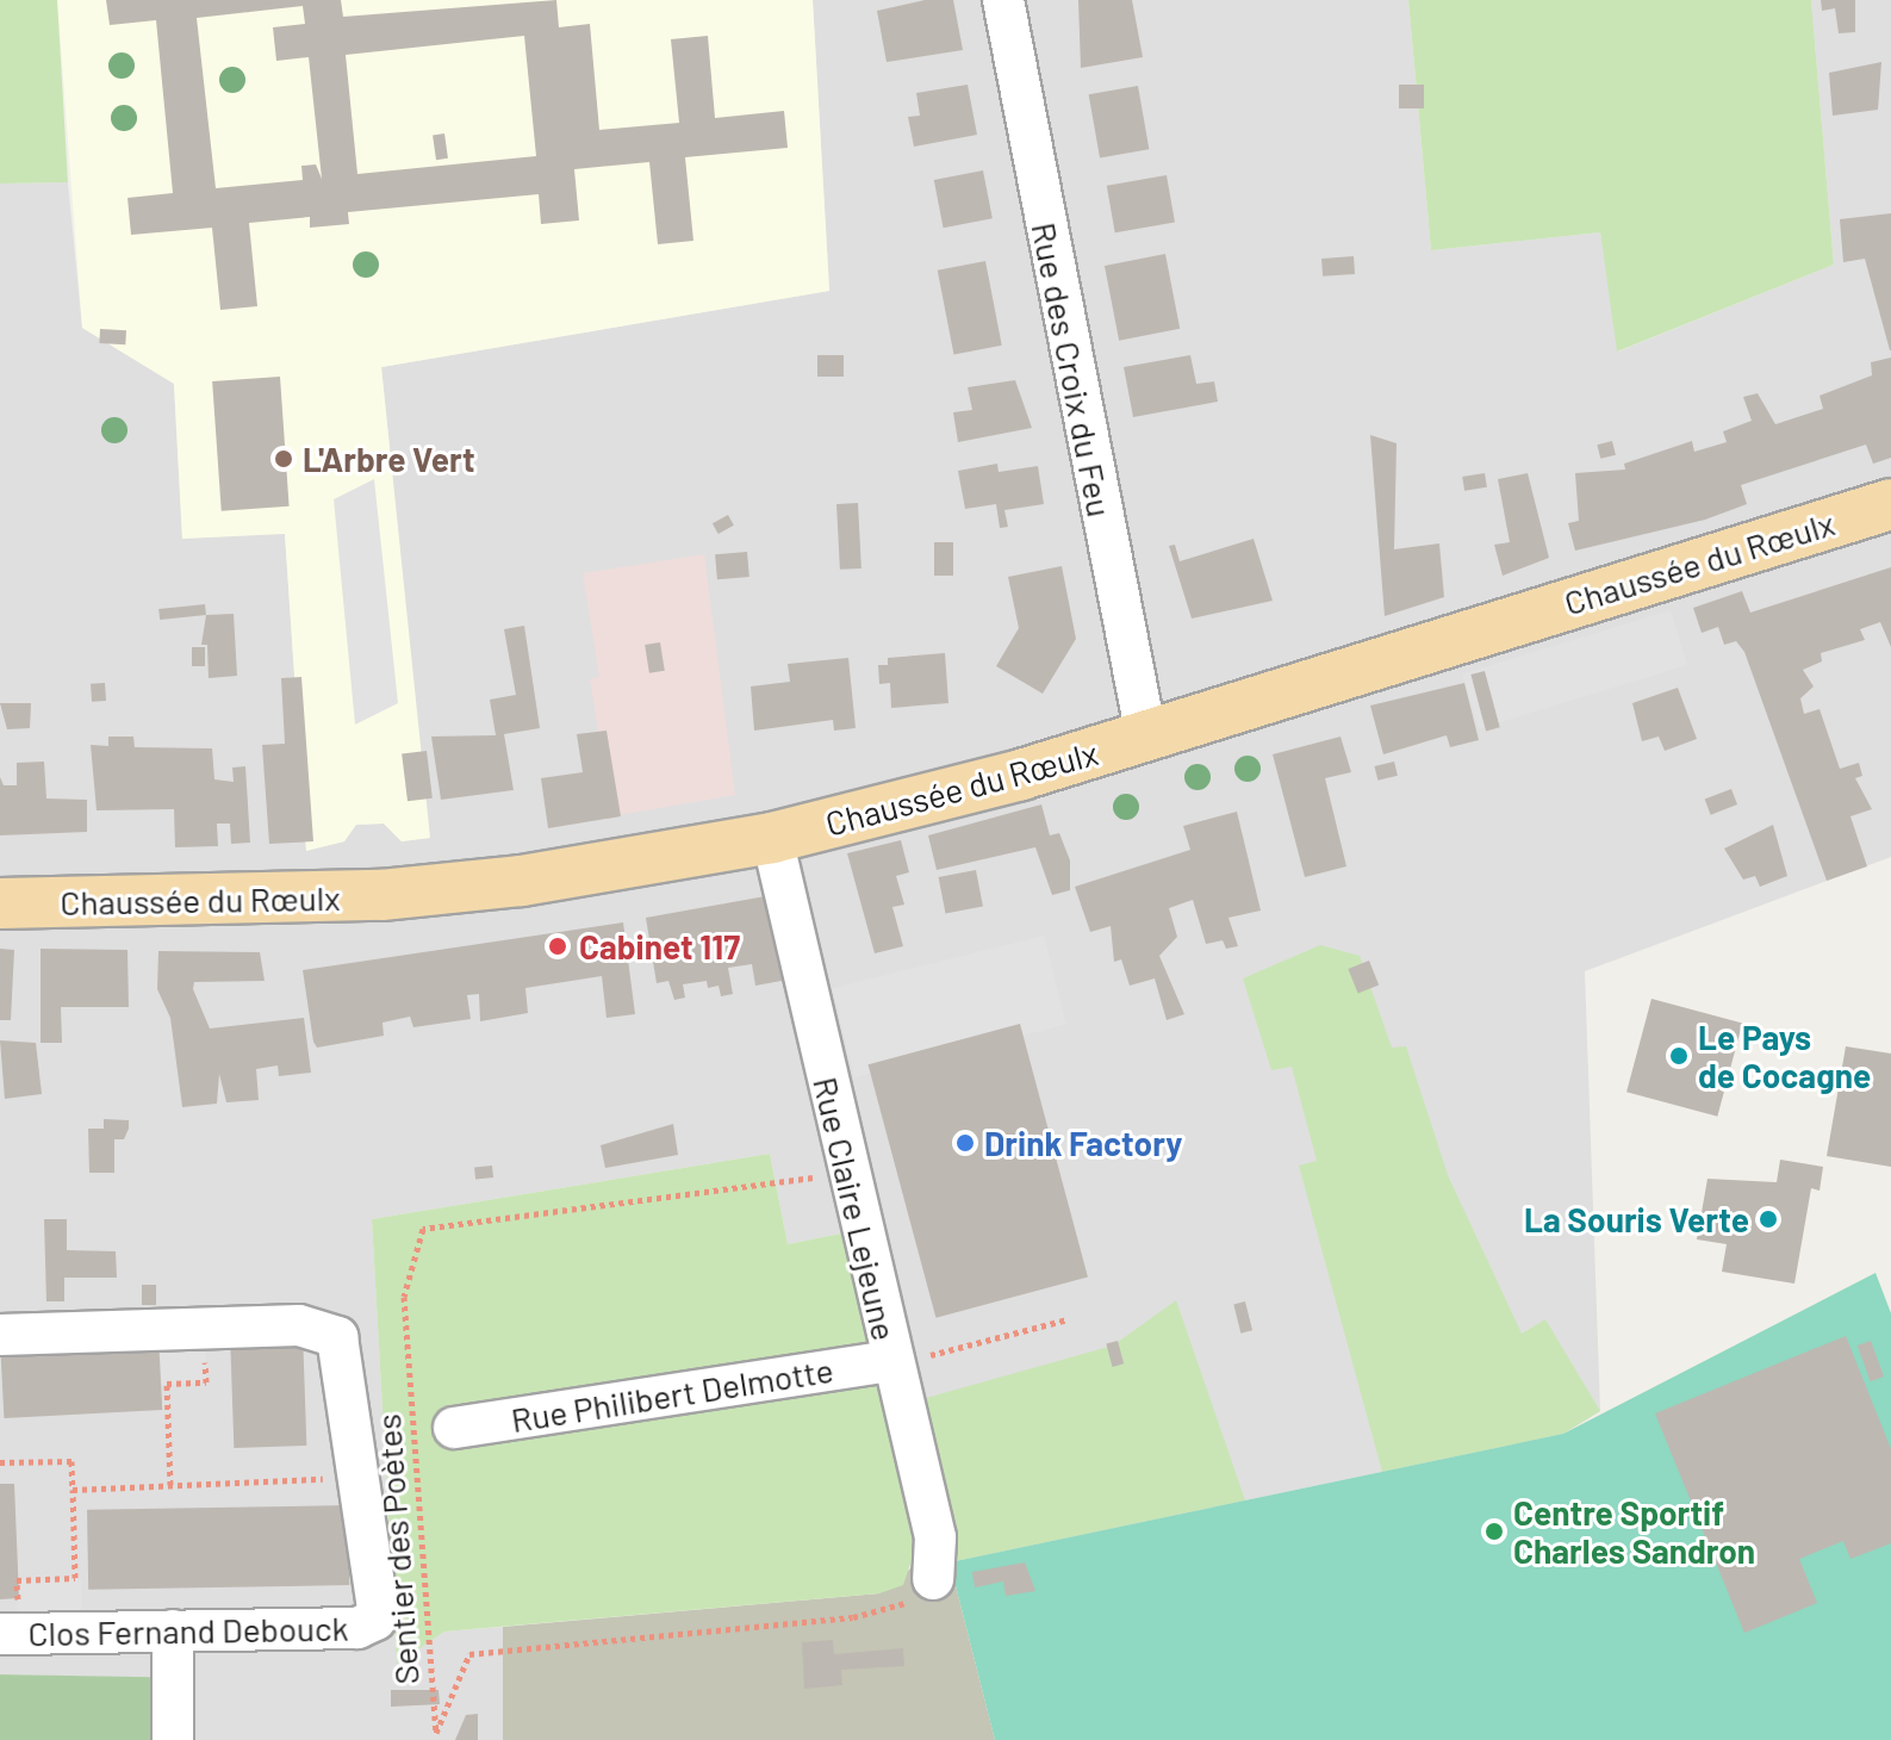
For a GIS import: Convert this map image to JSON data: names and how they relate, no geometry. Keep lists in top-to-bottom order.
{
  "streets": {
    "main road": ["Chaussée du Rœulx"],
    "street": [
      "Rue des Croix du Feu",
      "Rue Claire Lejeune",
      "Rue Philibert Delmotte",
      "Clos Fernand Debouck"
    ],
    "path": ["Sentier des Poètes"]
  },
  "crossings": [
    ["Rue des Croix du Feu", "Chaussée du Rœulx"],
    ["Chaussée du Rœulx", "Rue Claire Lejeune"],
    ["Rue Claire Lejeune", "Rue Philibert Delmotte"],
    ["Rue Claire Lejeune", "Sentier des Poètes"]
  ],
  "places": [
    "L'Arbre Vert",
    "Cabinet 117",
    "Le Pays de Cocagne",
    "Drink Factory",
    "La Souris Verte",
    "Centre Sportif Charles Sandron"
  ]
}
